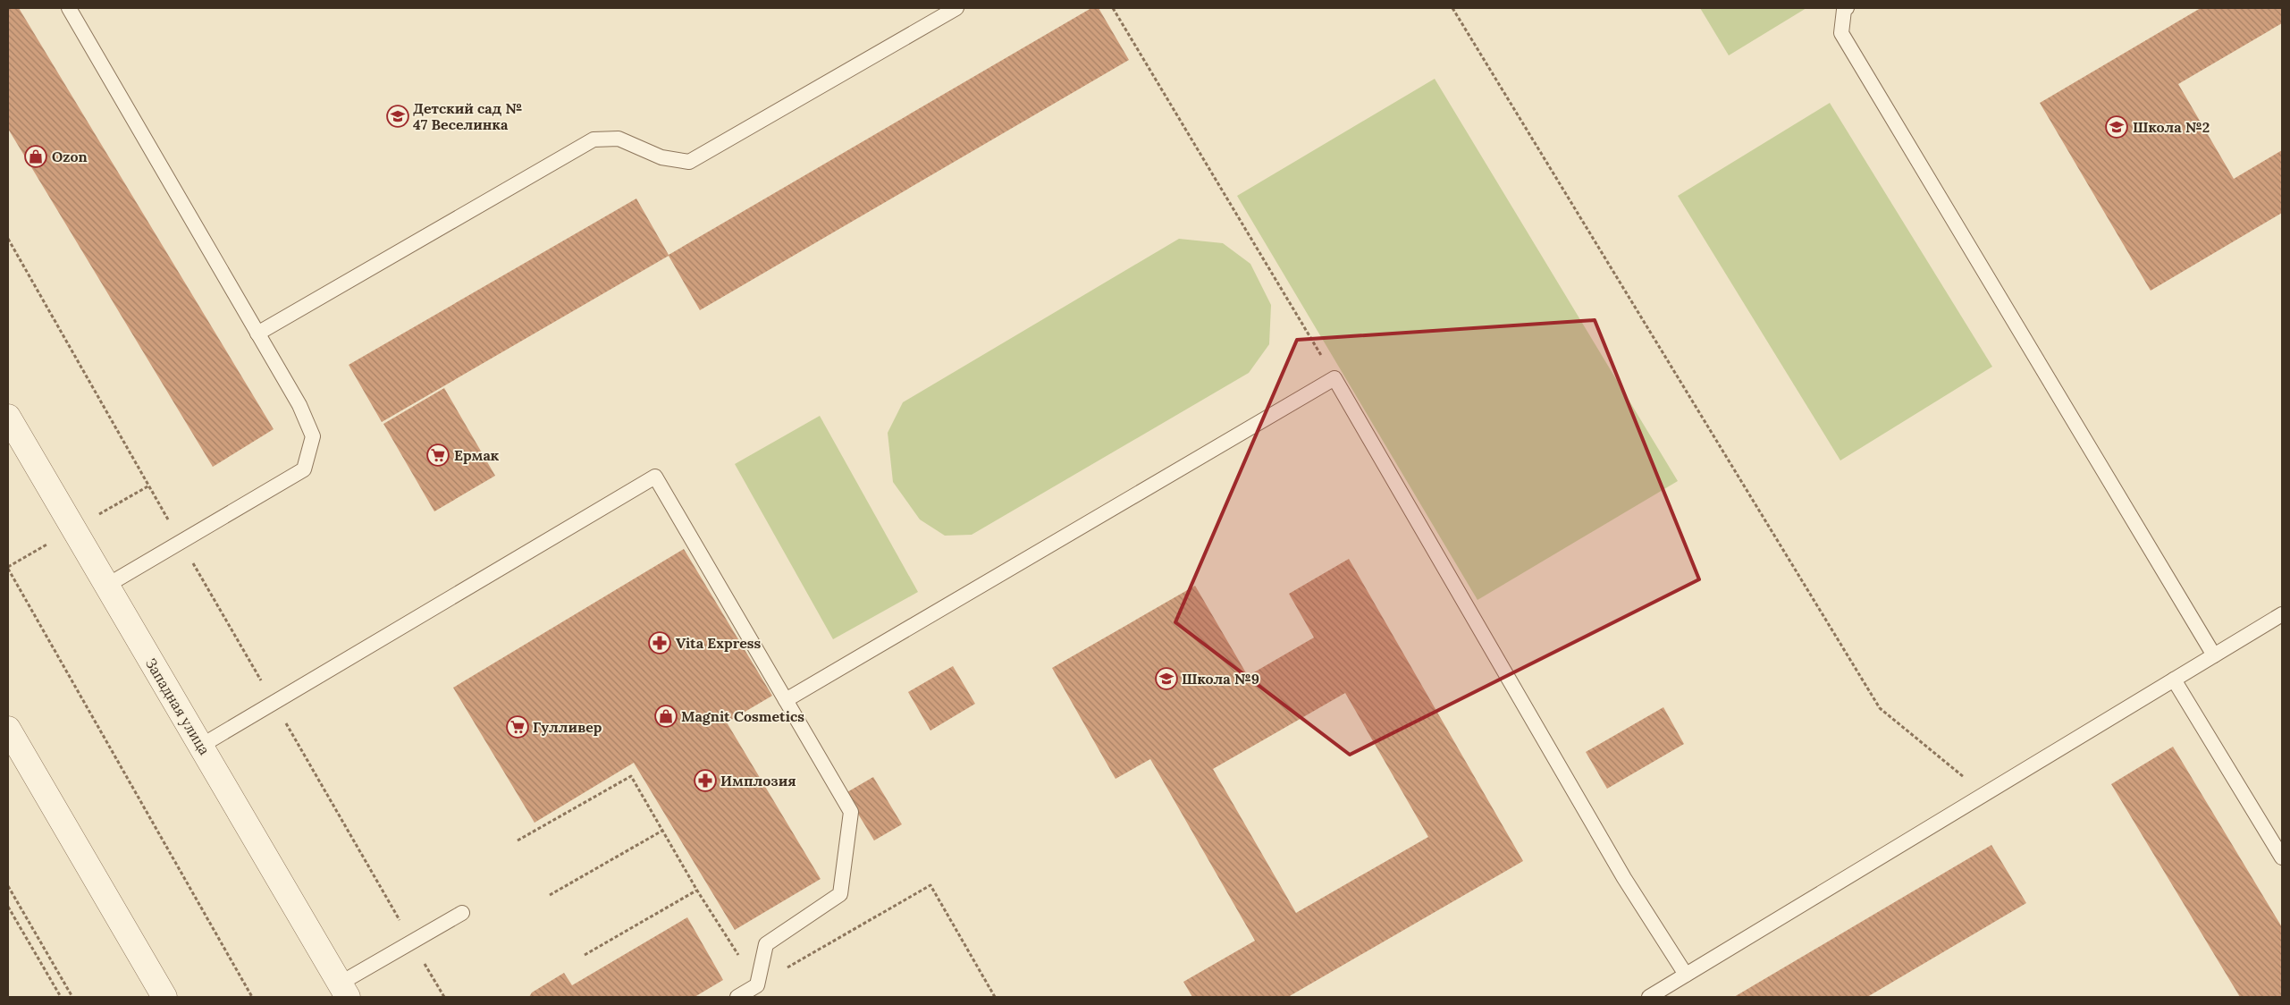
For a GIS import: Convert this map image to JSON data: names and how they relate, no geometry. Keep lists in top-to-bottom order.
{
  "streets": {
    "street": ["Западная улица"]
  },
  "places": {
    "school or university": ["Детский сад № 47 Веселинка", "Школа №2", "Школа №9"],
    "shop": ["Ozon", "Magnit Cosmetics"],
    "supermarket": ["Ермак", "Гулливер"],
    "pharmacy": ["Vita Express", "Имплозия"]
  }
}
